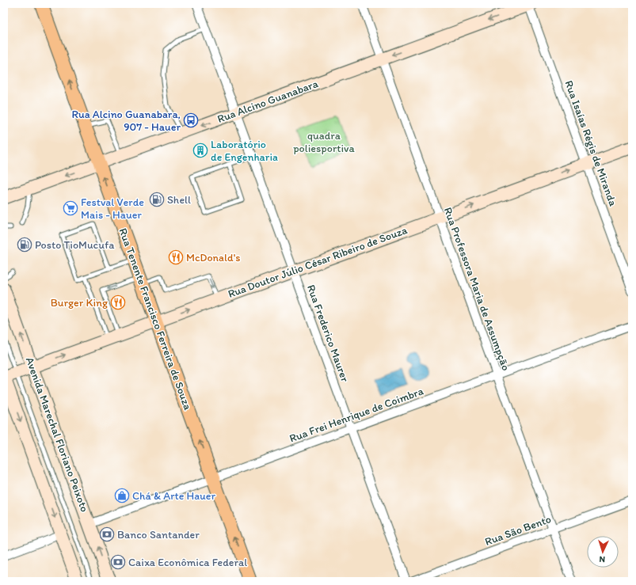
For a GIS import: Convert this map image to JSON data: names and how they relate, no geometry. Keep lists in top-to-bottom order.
{
  "streets": {
    "main road": [
      "Rua Alcino Guanabara",
      "Rua Doutor Júlio César Ribeiro de Souza",
      "Rua Tenente Francisco Ferreira de Souza",
      "Avenida Marechal Floriano Peixoto"
    ],
    "street": [
      "Rua Isaías Régis de Miranda",
      "Rua Professora Maria de Assumpção",
      "Rua Frederico Maurer",
      "Rua Frei Henrique de Coimbra",
      "Rua São Bento"
    ]
  },
  "crossings": [
    ["Rua Alcino Guanabara", "Rua Isaías Régis de Miranda"],
    ["Rua Alcino Guanabara", "Rua Professora Maria de Assumpção"],
    ["Rua Alcino Guanabara", "Rua Tenente Francisco Ferreira de Souza"],
    ["Rua Alcino Guanabara", "Rua Frederico Maurer"],
    ["Rua Isaías Régis de Miranda", "Rua Doutor Júlio César Ribeiro de Souza"],
    ["Rua Doutor Júlio César Ribeiro de Souza", "Rua Professora Maria de Assumpção"],
    ["Rua Doutor Júlio César Ribeiro de Souza", "Rua Tenente Francisco Ferreira de Souza"],
    ["Rua Doutor Júlio César Ribeiro de Souza", "Rua Frederico Maurer"],
    ["Rua Doutor Júlio César Ribeiro de Souza", "Avenida Marechal Floriano Peixoto"],
    ["Rua Professora Maria de Assumpção", "Rua Frei Henrique de Coimbra"],
    ["Rua Professora Maria de Assumpção", "Rua São Bento"],
    ["Rua Tenente Francisco Ferreira de Souza", "Rua Frei Henrique de Coimbra"],
    ["Rua Frederico Maurer", "Rua Frei Henrique de Coimbra"],
    ["Rua Frei Henrique de Coimbra", "Avenida Marechal Floriano Peixoto"]
  ],
  "one_way": ["Rua Alcino Guanabara", "Rua Doutor Júlio César Ribeiro de Souza", "Rua Tenente Francisco Ferreira de Souza"],
  "parks": ["quadra poliesportiva"],
  "places": {
    "bus stop": ["Rua Alcino Guanabara, 907 - Hauer"],
    "building": ["Laboratório de Engenharia"],
    "fuel station": ["Shell", "Posto TioMucufa"],
    "supermarket": ["Festval Verde Mais - Hauer"],
    "restaurant": ["McDonald's", "Burger King"],
    "shop": ["Chá & Arte Hauer"],
    "bank": ["Banco Santander", "Caixa Econômica Federal"]
  },
  "north": "bottom"
}
